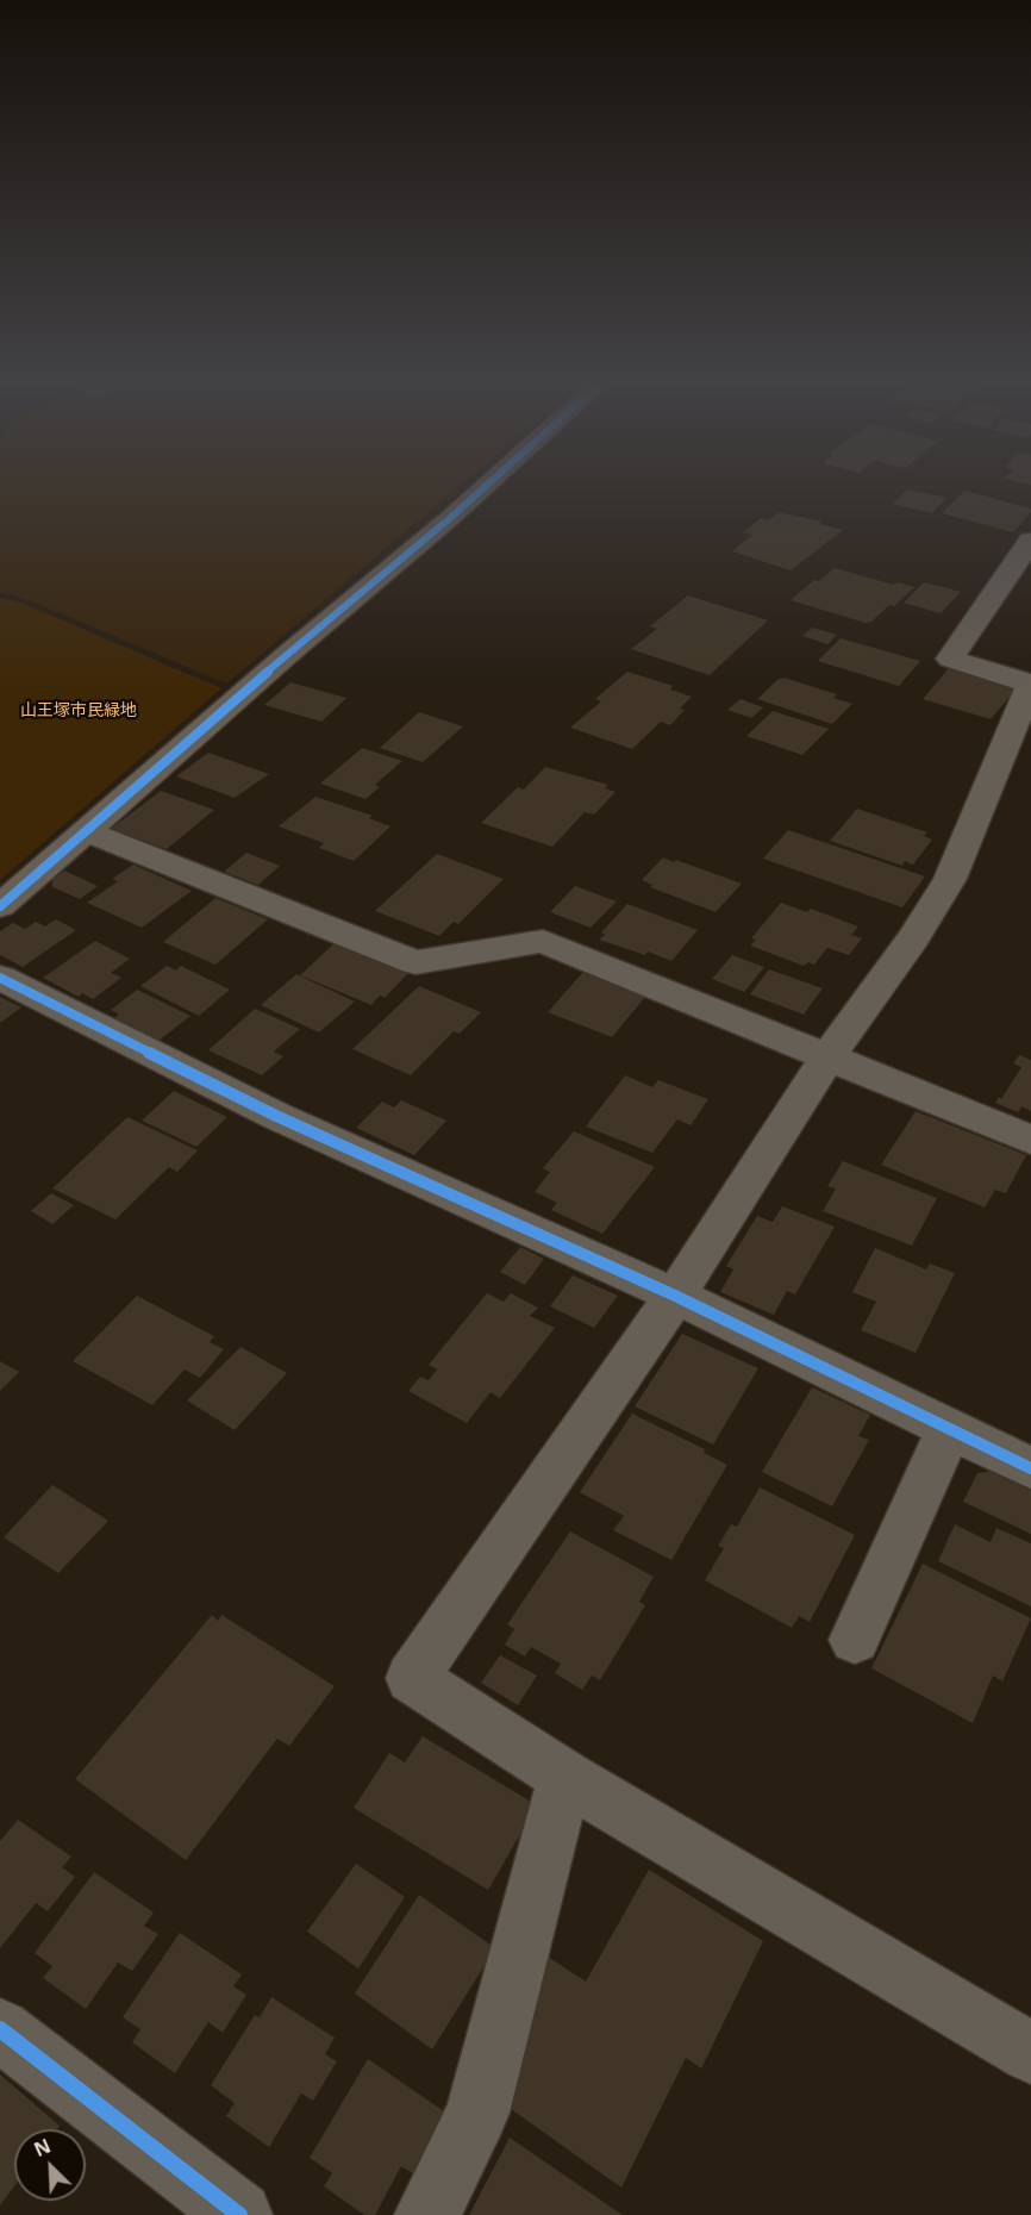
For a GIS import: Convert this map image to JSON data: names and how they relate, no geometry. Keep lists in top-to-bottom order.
{
  "parks": ["山王塚市民緑地"],
  "north": "top left"
}
